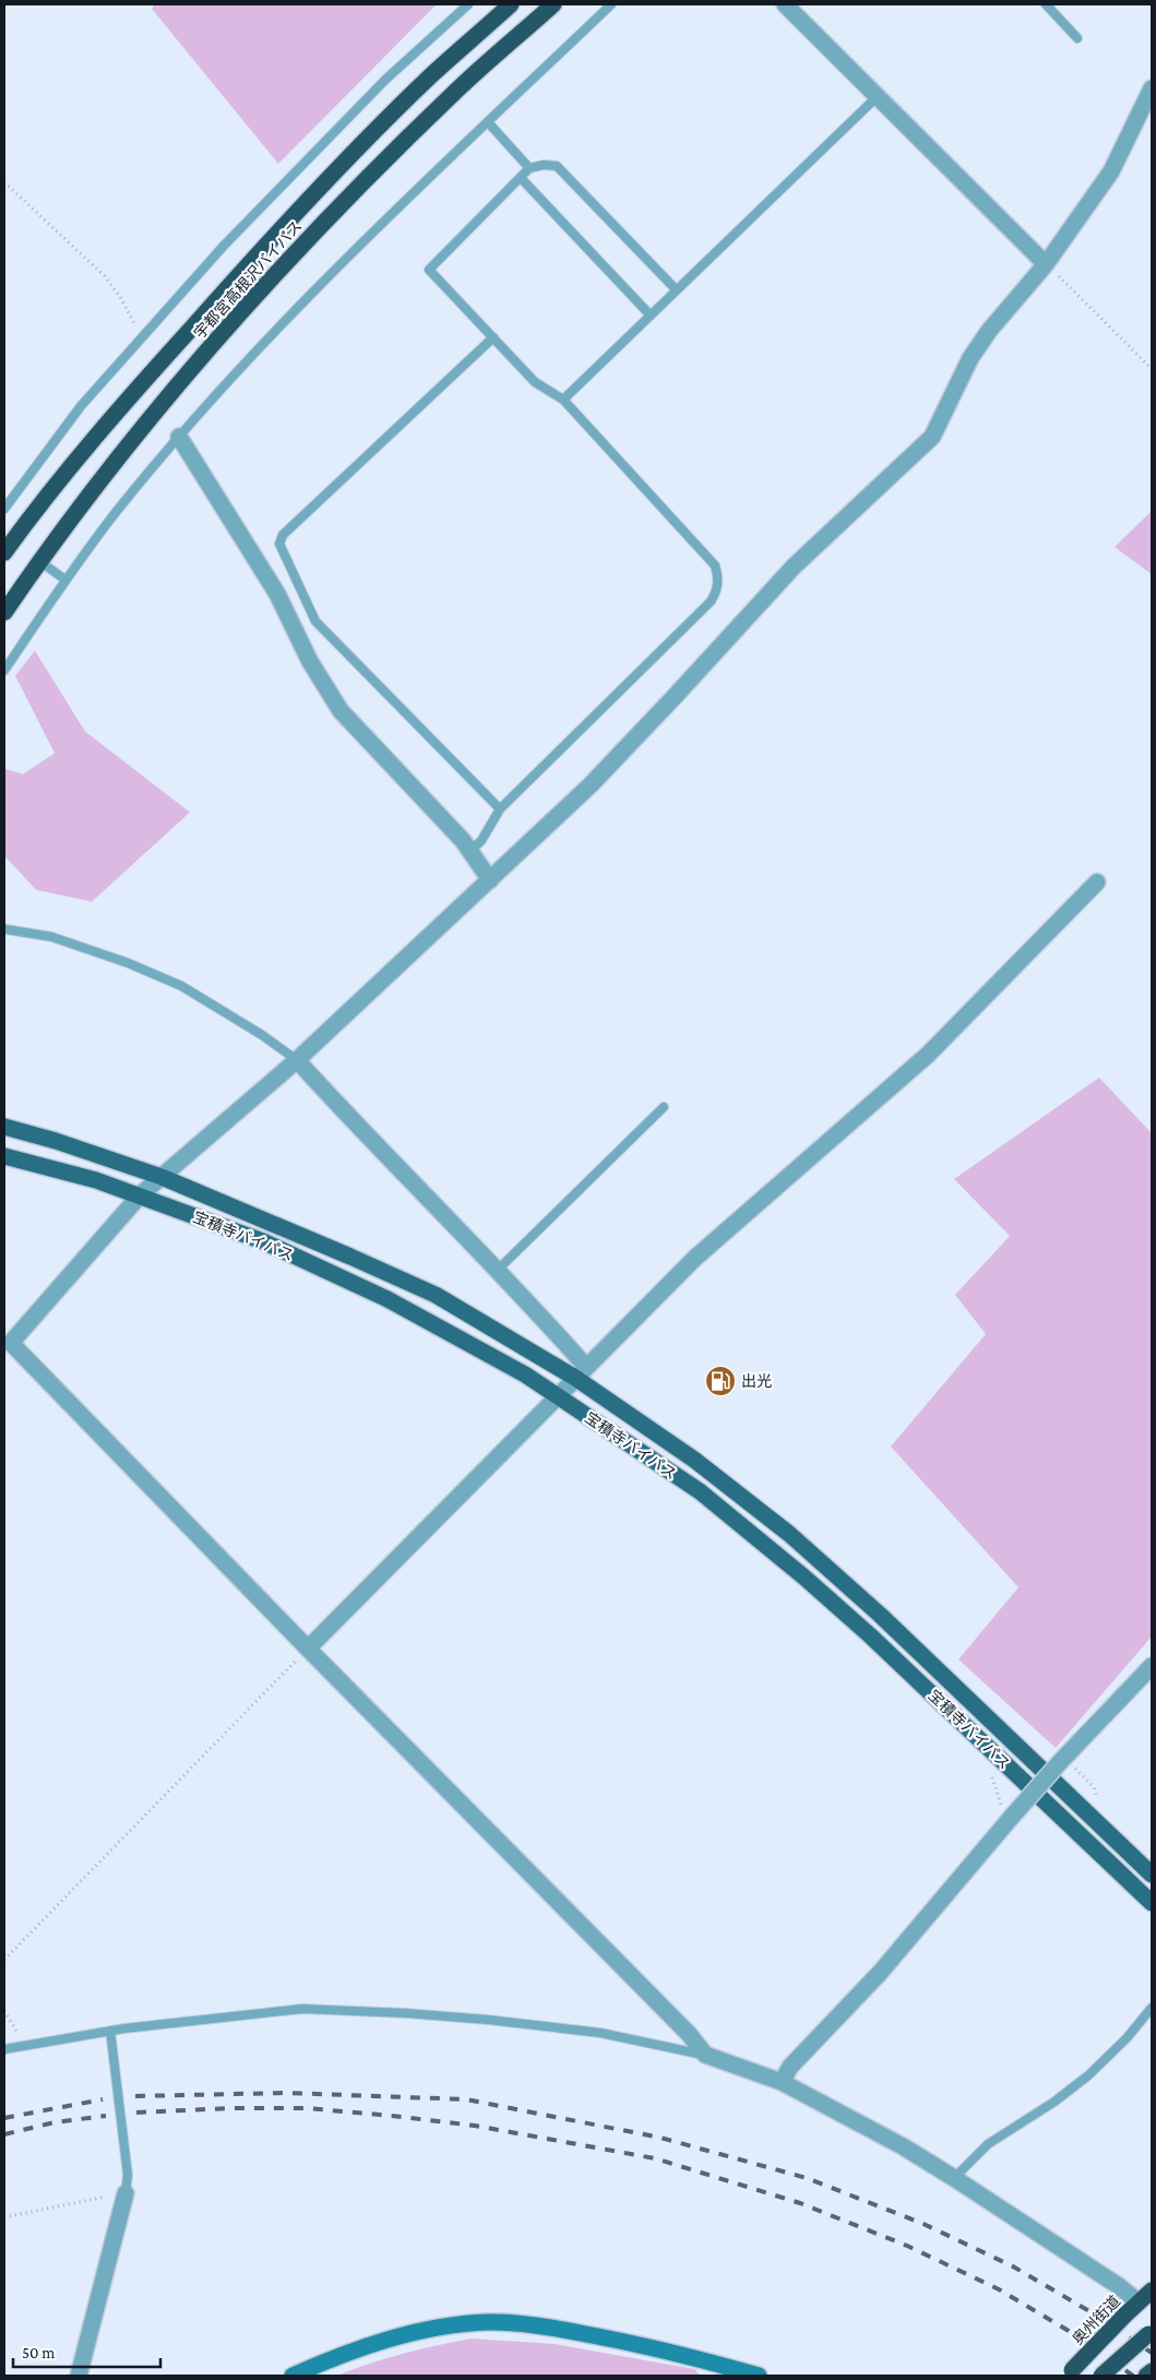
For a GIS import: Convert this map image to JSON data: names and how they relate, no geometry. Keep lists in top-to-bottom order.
{
  "streets": {
    "highway": ["宇都宮高根沢バイパス", "奥州街道"],
    "main road": ["宝積寺バイパス"]
  },
  "places": {
    "fuel station": ["出光"]
  },
  "scale_bar": "50 m"
}
